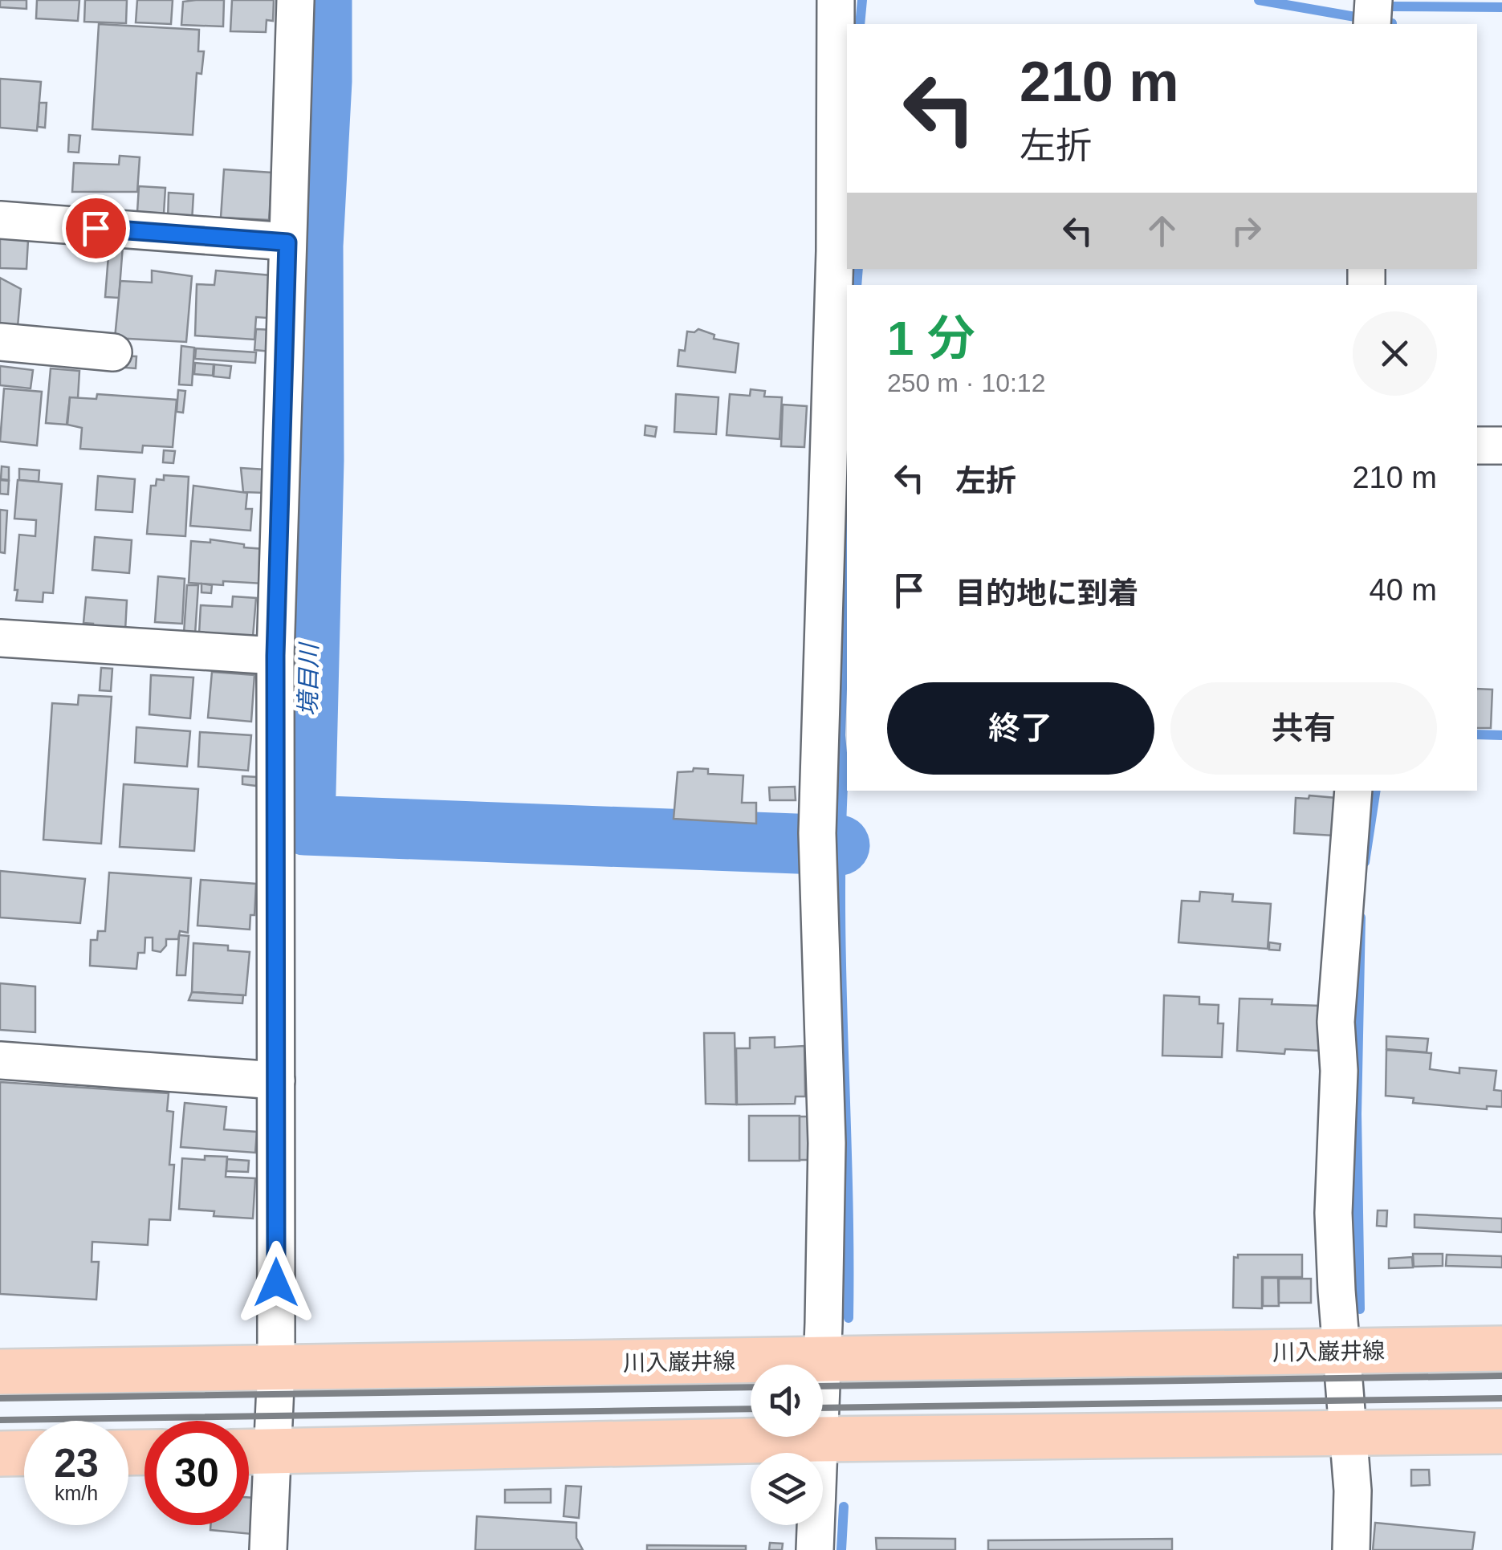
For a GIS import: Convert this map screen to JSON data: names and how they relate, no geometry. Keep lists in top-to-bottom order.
{
  "streets": {
    "main road": ["川入巌井線"]
  },
  "water": ["境目川"],
  "page": {
    "turn": ["210 m", "左折"],
    "heading": ["1 分", "250 m · 10:12"],
    "list": [
      {
        "name": "左折",
        "value": "210 m"
      },
      {
        "name": "目的地に到着",
        "value": "40 m"
      }
    ],
    "buttons": ["終了", "共有"],
    "speed": "23 km/h",
    "limit": "30"
  }
}
